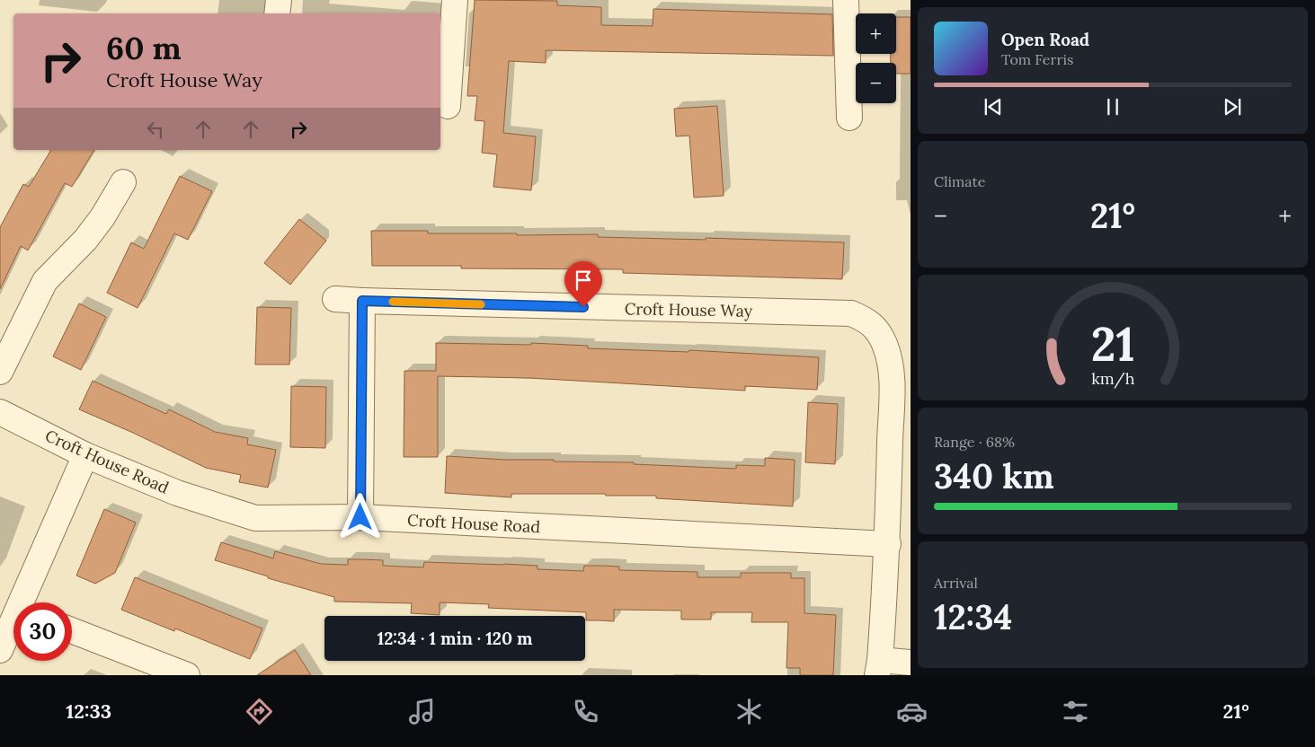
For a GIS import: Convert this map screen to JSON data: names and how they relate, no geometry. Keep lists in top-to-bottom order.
{
  "streets": {
    "street": ["Croft House Way", "Croft House Road"]
  },
  "crossings": [
    ["Croft House Way", "Croft House Road"]
  ],
  "page": {
    "map_buttons": ["+", "−"],
    "turn": ["60 m", "Croft House Way"],
    "song": ["Open Road", "Tom Ferris"],
    "tile": [
      "Climate",
      ["Range · 68%", "340 km"],
      ["Arrival", "12:34"]
    ],
    "heat": ["−", "21°", "+"],
    "limit": "30",
    "trip": "12:34 · 1 min · 120 m",
    "tabs": ["12:33", "21°"],
    "gauge": ["21", "km/h"]
  }
}
